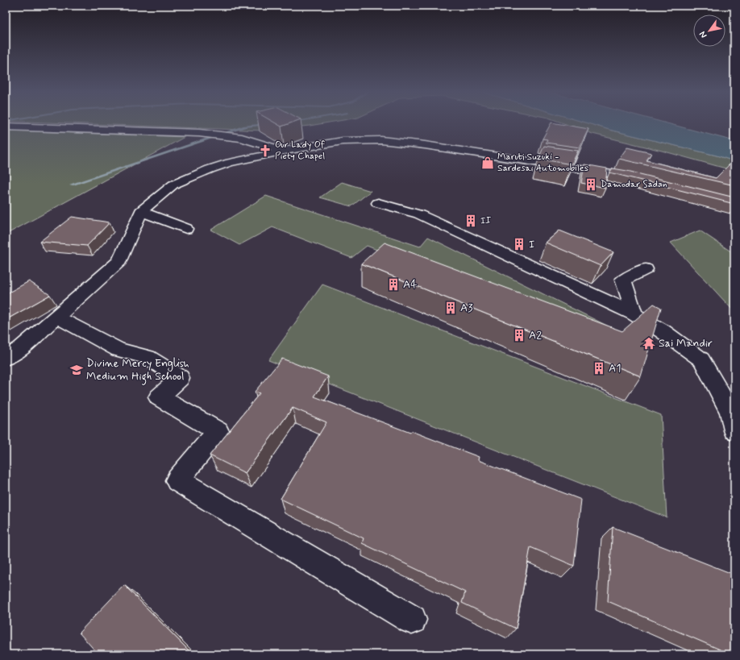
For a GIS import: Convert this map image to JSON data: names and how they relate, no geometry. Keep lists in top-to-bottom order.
{
  "places": {
    "church": ["Our Lady Of Piety Chapel"],
    "shop": ["Maruti Suzuki - Sardesai Automobiles"],
    "building": [
      "Damodar Sadan",
      "II",
      "I",
      "A4",
      "A3",
      "A2",
      "A1"
    ],
    "temple": ["Sai Mandir"],
    "school or university": ["Divine Mercy English Medium High School"]
  },
  "north": "bottom left"
}
